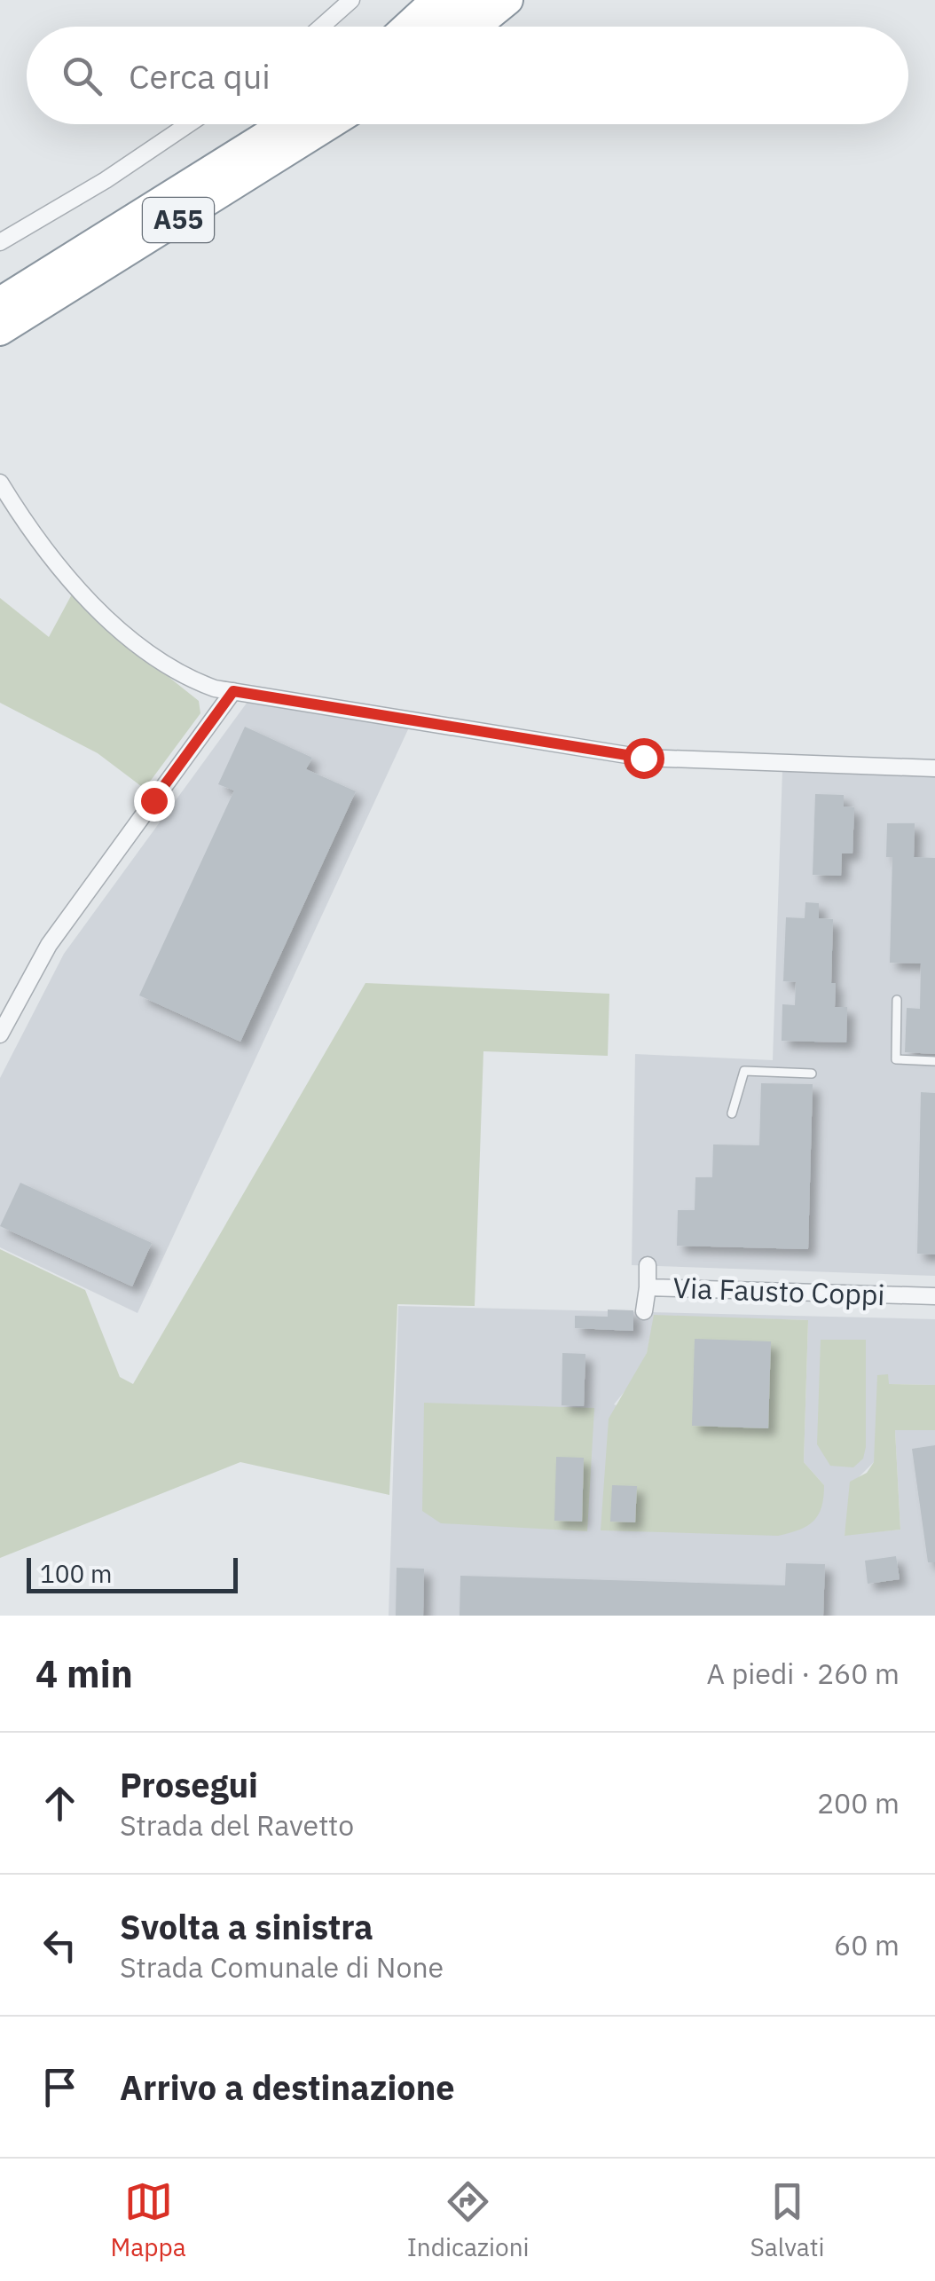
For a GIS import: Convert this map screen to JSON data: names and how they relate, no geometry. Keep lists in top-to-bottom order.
{
  "streets": {
    "highway": ["A55"],
    "street": ["Via Fausto Coppi"]
  },
  "scale_bar": "100 m",
  "page": {
    "search": "Cerca qui",
    "scale": "100 m",
    "heading": ["4 min", "A piedi · 260 m"],
    "list": [
      ["Prosegui", "Strada del Ravetto", "200 m"],
      ["Svolta a sinistra", "Strada Comunale di None", "60 m"],
      "Arrivo a destinazione"
    ],
    "nav": ["Mappa", "Indicazioni", "Salvati"]
  }
}
